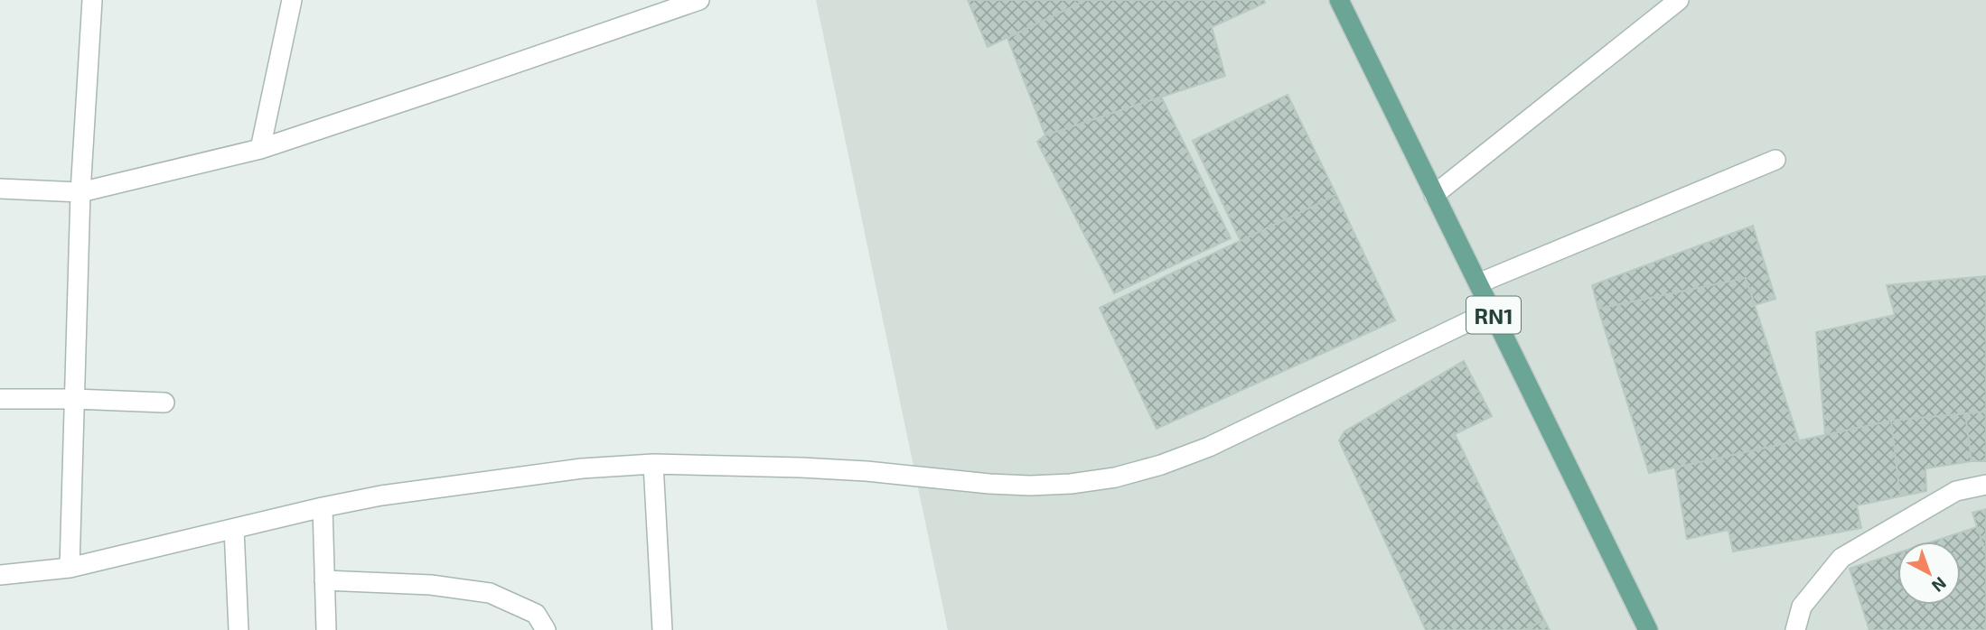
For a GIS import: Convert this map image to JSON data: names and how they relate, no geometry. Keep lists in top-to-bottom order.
{
  "streets": {
    "main road": ["RN1"]
  },
  "north": "bottom right"
}
